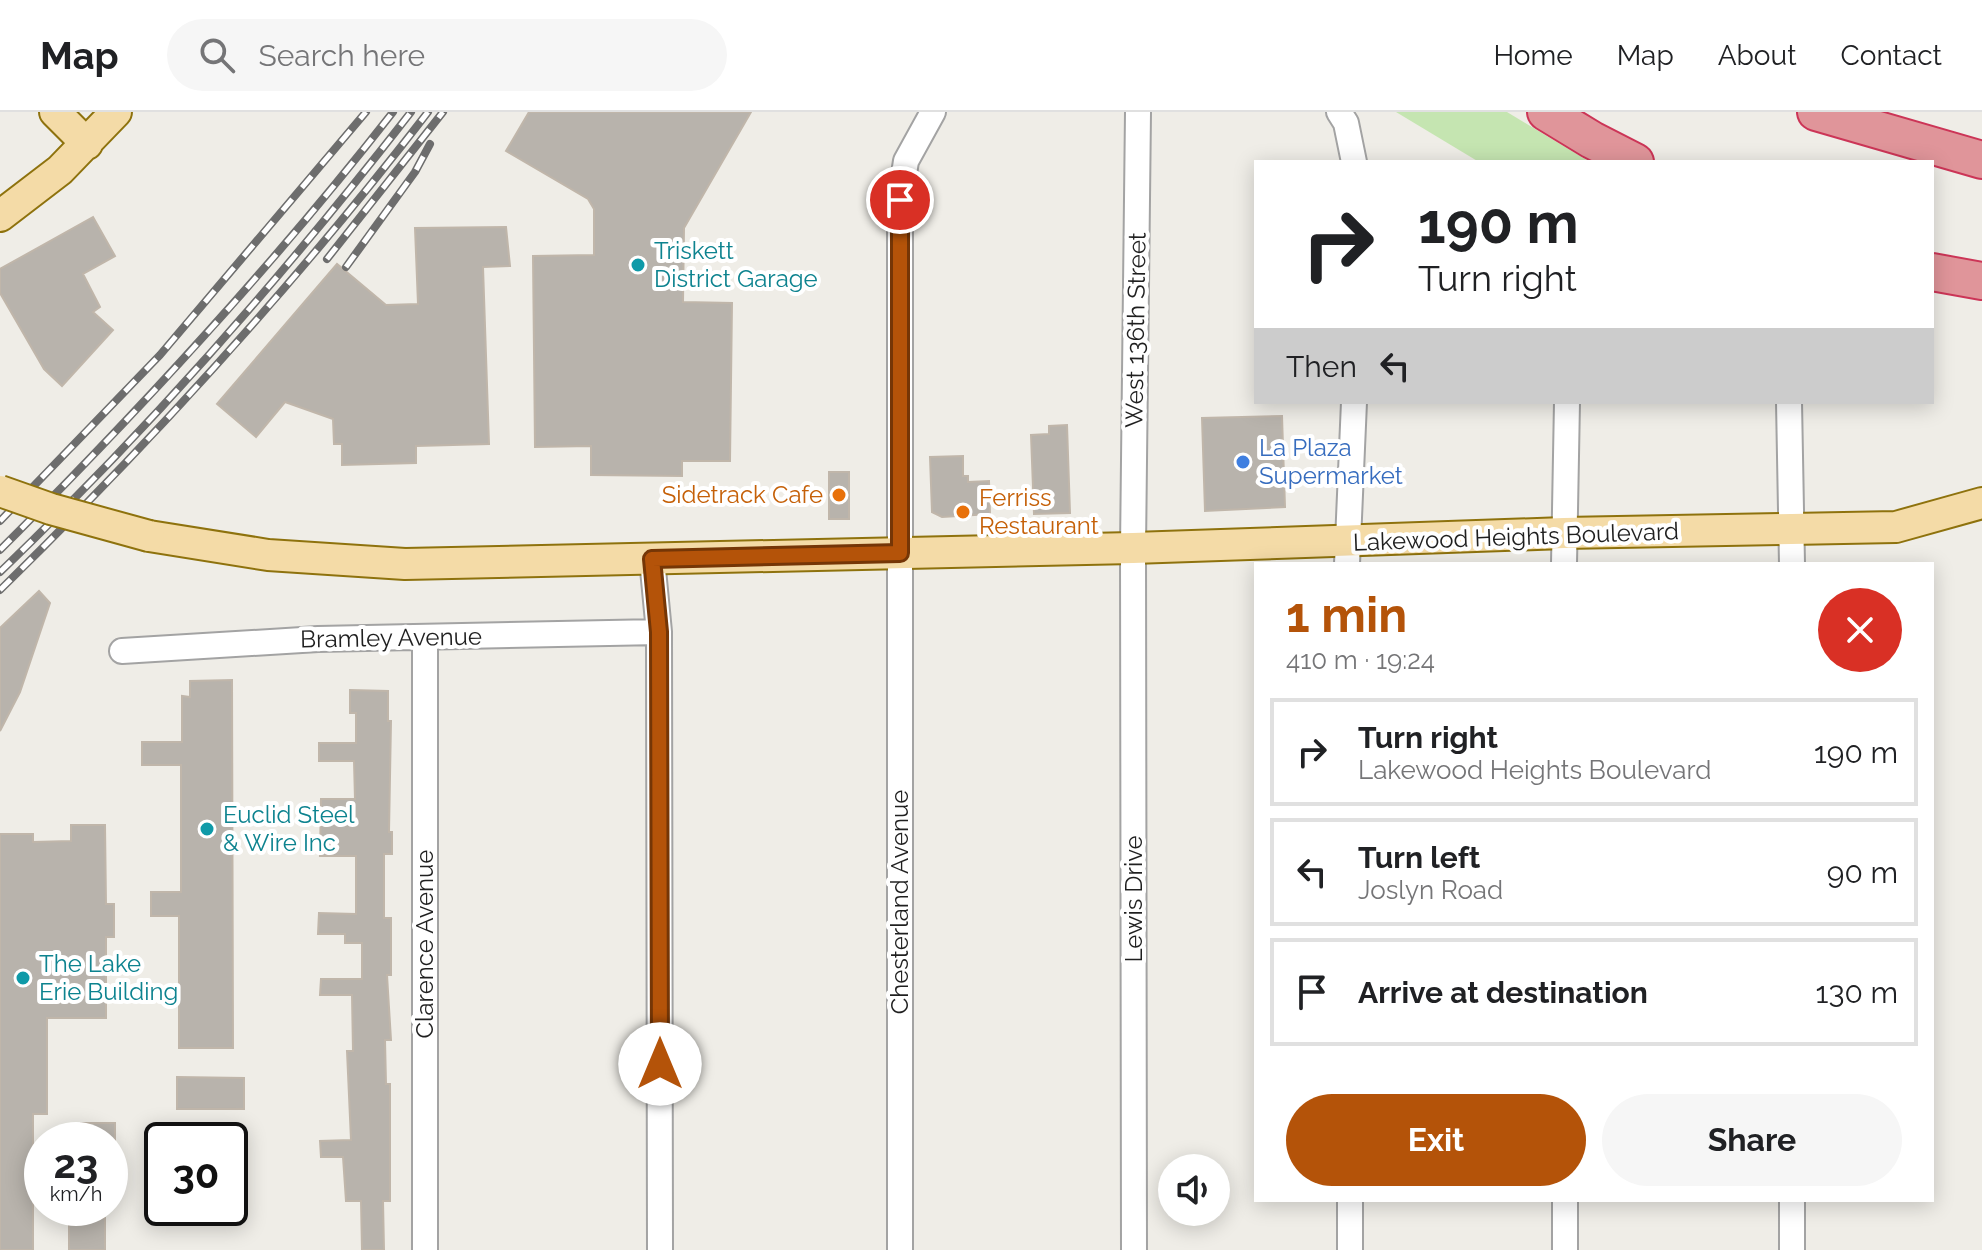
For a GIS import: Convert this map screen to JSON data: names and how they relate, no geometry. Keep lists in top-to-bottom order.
{
  "streets": {
    "main road": ["Lakewood Heights Boulevard"],
    "street": [
      "West 136th Street",
      "Bramley Avenue",
      "Lewis Drive",
      "Chesterland Avenue",
      "Clarence Avenue"
    ]
  },
  "crossings": [
    ["West 136th Street", "Lakewood Heights Boulevard"],
    ["West 136th Street", "Lewis Drive"],
    ["Lakewood Heights Boulevard", "Lewis Drive"],
    ["Lakewood Heights Boulevard", "Chesterland Avenue"],
    ["Bramley Avenue", "Clarence Avenue"]
  ],
  "places": [
    "Triskett District Garage",
    "La Plaza Supermarket",
    "Sidetrack Cafe",
    "Ferriss Restaurant",
    "Euclid Steel & Wire Inc",
    "The Lake Erie Building"
  ],
  "page": {
    "header": "Map",
    "search": "Search here",
    "nav": [
      "Home",
      "Map",
      "About",
      "Contact"
    ],
    "turn": ["190 m", "Turn right"],
    "then": "Then",
    "heading": ["1 min", "410 m · 19:24"],
    "list": [
      {
        "name": "Turn right",
        "note": "Lakewood Heights Boulevard",
        "value": "190 m"
      },
      {
        "name": "Turn left",
        "note": "Joslyn Road",
        "value": "90 m"
      },
      {
        "name": "Arrive at destination",
        "value": "130 m"
      }
    ],
    "buttons": ["Exit", "Share"],
    "speed": "23 km/h",
    "limit": "30"
  }
}
